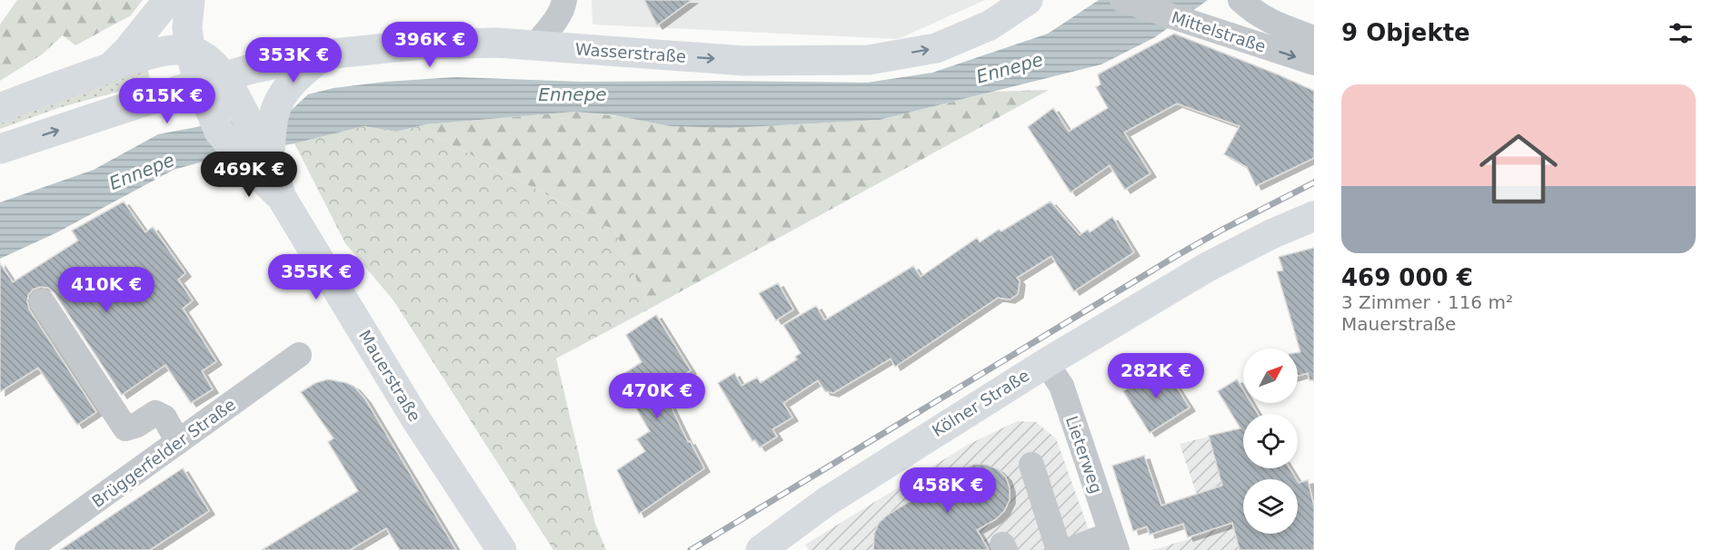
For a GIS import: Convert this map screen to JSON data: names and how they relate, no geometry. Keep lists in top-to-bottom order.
{
  "streets": {
    "main road": ["Wasserstraße", "Mauerstraße", "Kölner Straße"],
    "street": ["Mittelstraße", "Brüggerfelder Straße", "Lieterweg"]
  },
  "crossings": [
    ["Wasserstraße", "Mauerstraße"],
    ["Kölner Straße", "Lieterweg"]
  ],
  "one_way": ["Wasserstraße"],
  "water": ["Ennepe"],
  "north": "top right",
  "page": {
    "heading": "9 Objekte",
    "price": [
      "396K €",
      "353K €",
      "615K €",
      "469K €",
      "355K €",
      "410K €",
      "282K €",
      "470K €",
      "458K €"
    ],
    "list": [
      {
        "name": "469 000 €",
        "note": "3 Zimmer · 116 m² · Mauerstraße"
      }
    ]
  }
}
